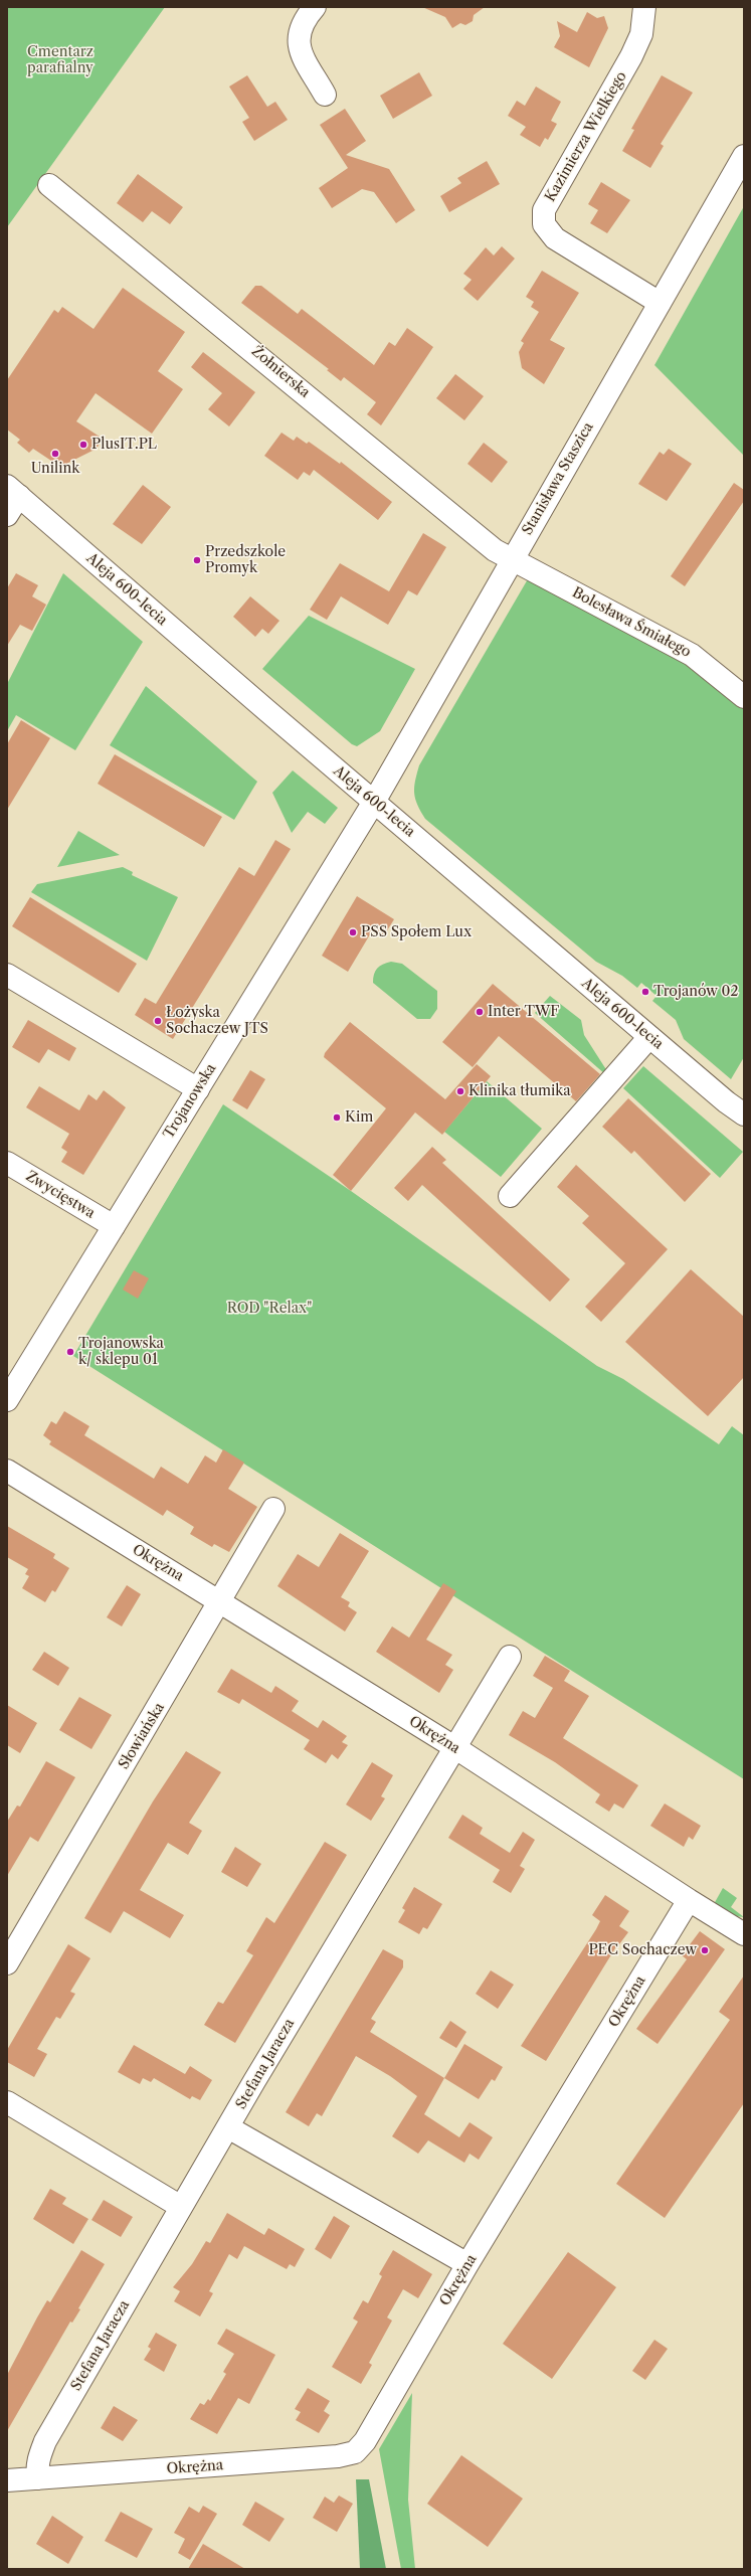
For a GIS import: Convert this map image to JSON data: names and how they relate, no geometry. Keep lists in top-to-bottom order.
{
  "streets": {
    "street": [
      "Kazimierza Wielkiego",
      "Żołnierska",
      "Stanisława Staszica",
      "Aleja 600-lecia",
      "Bolesława Śmiałego",
      "Trojanowska",
      "Zwycięstwa",
      "Okrężna",
      "Słowiańska",
      "Stefana Jaracza"
    ]
  },
  "crossings": [
    ["Kazimierza Wielkiego", "Stanisława Staszica"],
    ["Żołnierska", "Stanisława Staszica"],
    ["Żołnierska", "Bolesława Śmiałego"],
    ["Stanisława Staszica", "Aleja 600-lecia"],
    ["Stanisława Staszica", "Bolesława Śmiałego"],
    ["Stanisława Staszica", "Trojanowska"],
    ["Aleja 600-lecia", "Trojanowska"],
    ["Trojanowska", "Zwycięstwa"],
    ["Okrężna", "Słowiańska"],
    ["Okrężna", "Stefana Jaracza"]
  ],
  "parks": ["Cmentarz parafialny", "ROD \"Relax\""],
  "places": [
    "PlusIT.PL",
    "Unilink",
    "Przedszkole Promyk",
    "PSS Społem Lux",
    "Trojanów 02",
    "Inter TWF",
    "Łożyska Sochaczew JTS",
    "Klinika tłumika",
    "Kim",
    "Trojanowska k/ sklepu 01",
    "PEC Sochaczew"
  ]
}
